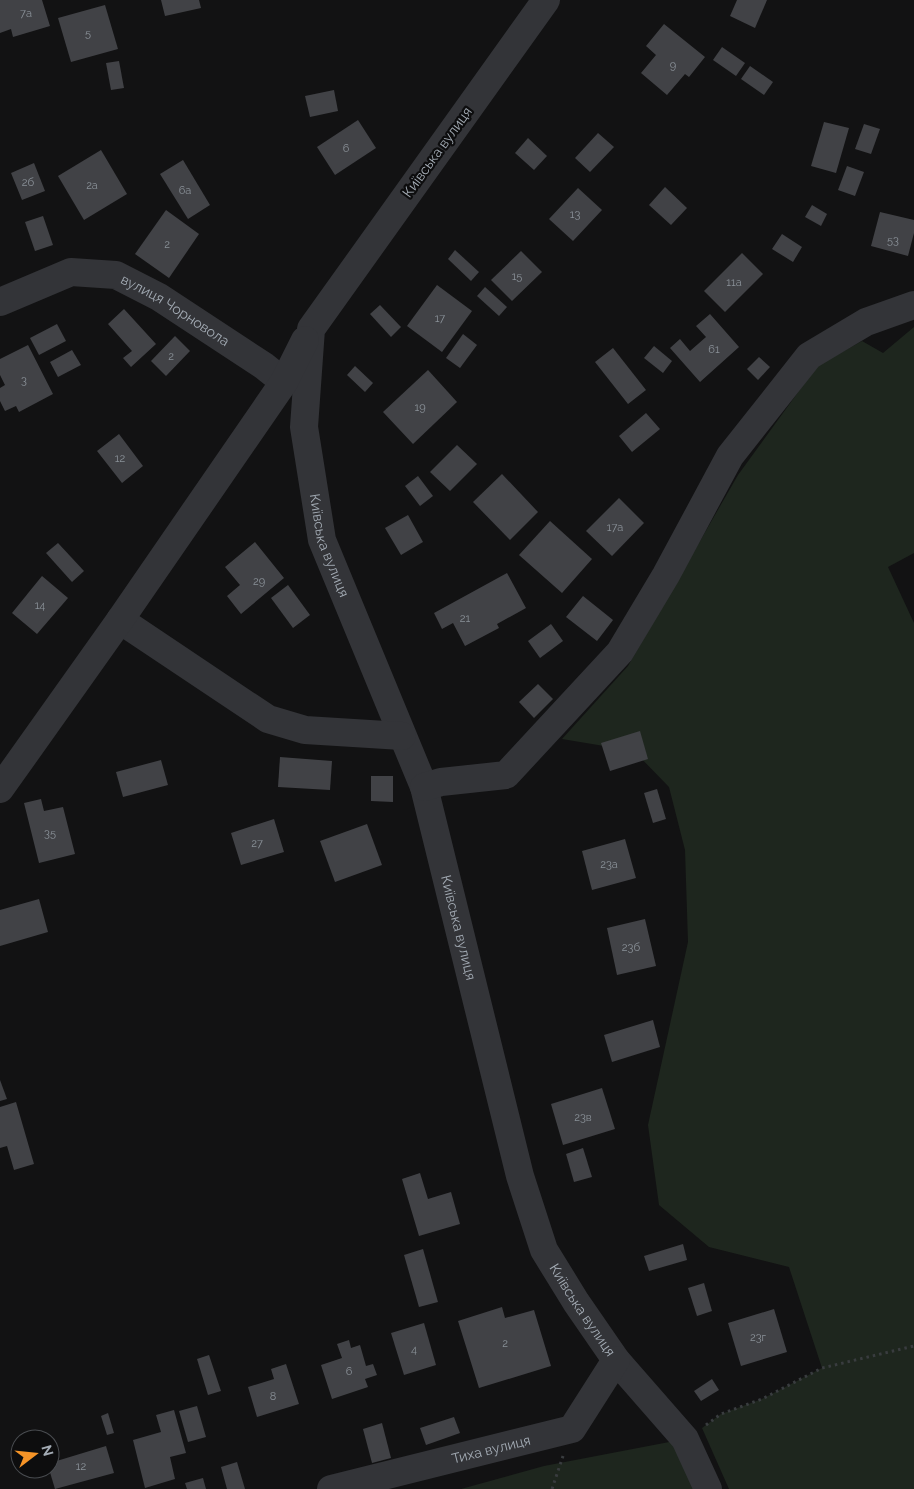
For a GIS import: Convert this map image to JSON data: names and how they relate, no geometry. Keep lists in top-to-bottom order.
{
  "streets": {
    "street": ["Київська вулиця", "вулиця Чорновола", "Тиха вулиця"]
  },
  "crossings": [
    ["Київська вулиця", "вулиця Чорновола"],
    ["Київська вулиця", "Тиха вулиця"]
  ],
  "house_numbers": [
    "7а",
    "5",
    "9",
    "6",
    "2б",
    "2а",
    "6а",
    "13",
    "53",
    "2",
    "15",
    "11а",
    "17",
    "61",
    "2",
    "3",
    "19",
    "12",
    "17а",
    "29",
    "14",
    "21",
    "35",
    "27",
    "23а",
    "23б",
    "23в",
    "23г",
    "2",
    "4",
    "6",
    "8",
    "12"
  ],
  "north": "right"
}
